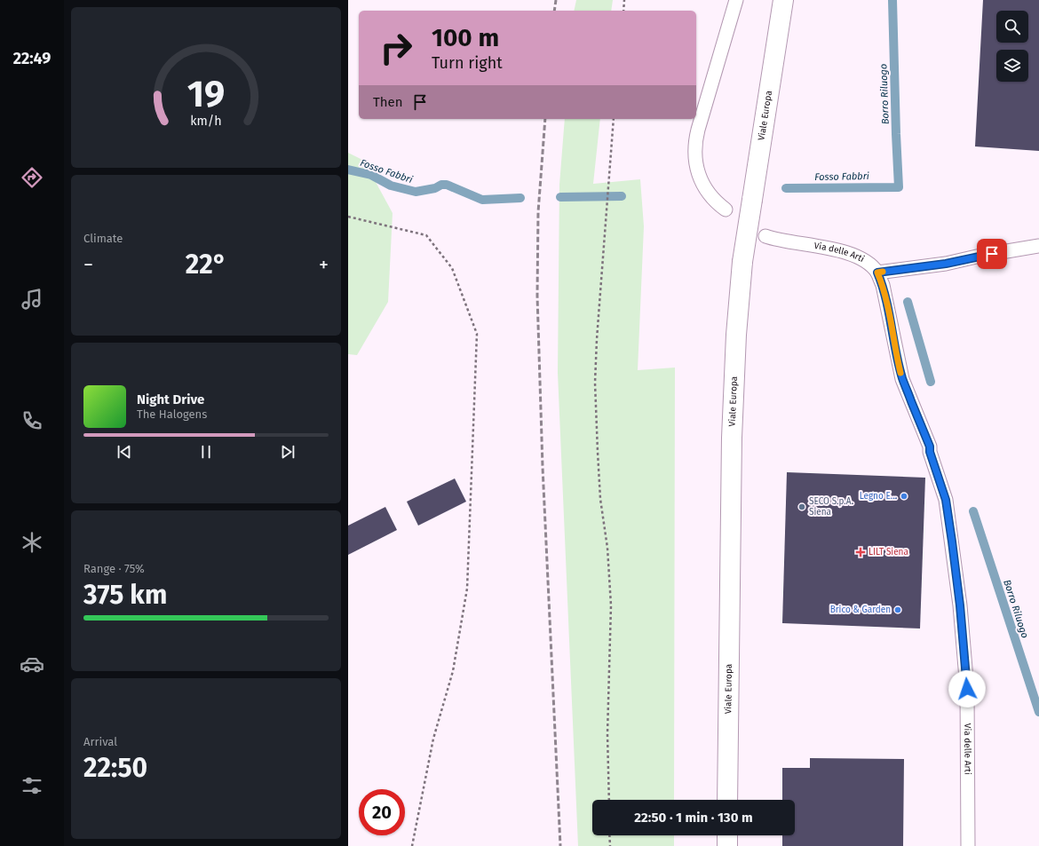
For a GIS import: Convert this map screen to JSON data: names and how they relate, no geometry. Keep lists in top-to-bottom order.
{
  "streets": {
    "street": ["Viale Europa"],
    "lane": ["Via delle Arti"]
  },
  "water": ["Borro Riluogo", "Fosso Fabbri"],
  "places": {
    "other": ["Legno E...", "SECO S.p.A. Siena", "Brico & Garden"],
    "health": ["LILT Siena"]
  },
  "page": {
    "tabs": "22:49",
    "turn": ["100 m", "Turn right"],
    "then": "Then",
    "tile": [
      "Climate",
      ["Range · 75%", "375 km"],
      ["Arrival", "22:50"]
    ],
    "heat": ["−", "22°", "+"],
    "song": ["Night Drive", "The Halogens"],
    "limit": "20",
    "trip": "22:50 · 1 min · 130 m",
    "gauge": ["19", "km/h"]
  }
}
